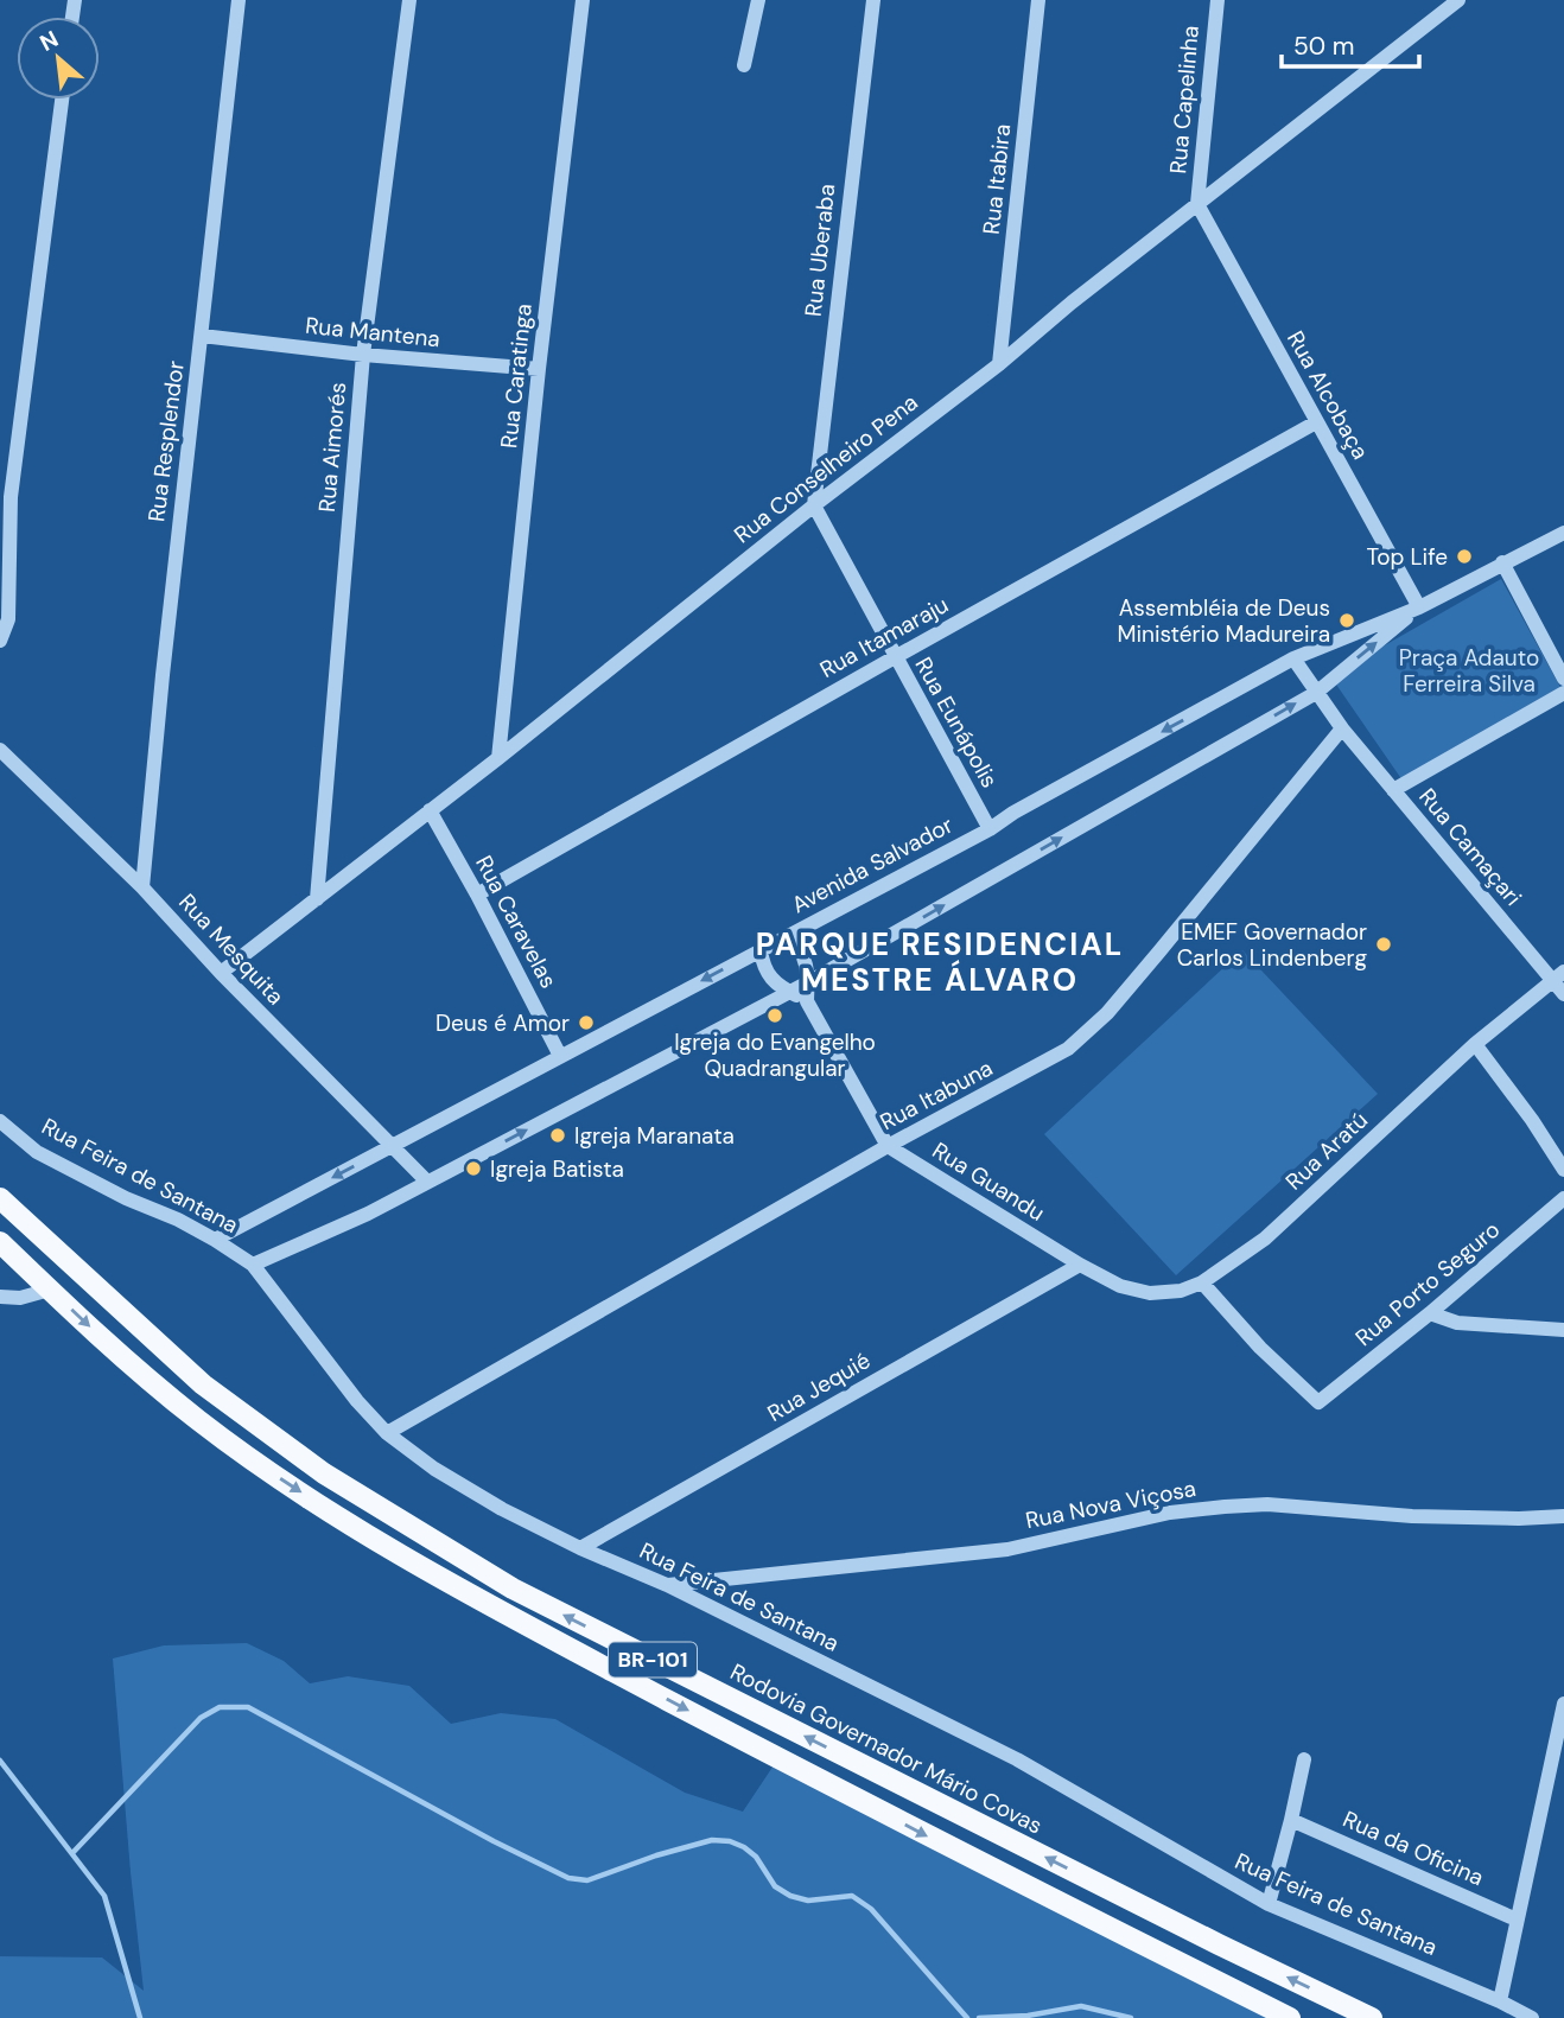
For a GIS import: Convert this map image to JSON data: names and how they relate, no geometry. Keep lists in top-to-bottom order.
{
  "streets": {
    "main road": ["BR-101", "Rodovia Governador Mário Covas"],
    "street": [
      "Rua Capelinha",
      "Rua Itabira",
      "Rua Uberaba",
      "Rua Mantena",
      "Rua Caratinga",
      "Rua Alcobaça",
      "Rua Resplendor",
      "Rua Aimorés",
      "Rua Conselheiro Pena",
      "Rua Itamaraju",
      "Rua Eunápolis",
      "Rua Camaçari",
      "Avenida Salvador",
      "Rua Caravelas",
      "Rua Mesquita",
      "Rua Itabuna",
      "Rua Aratú",
      "Rua Feira de Santana",
      "Rua Guandu",
      "Rua Porto Seguro",
      "Rua Jequié",
      "Rua Nova Viçosa",
      "Rua da Oficina"
    ]
  },
  "crossings": [
    ["Rua Capelinha", "Rua Alcobaça"],
    ["Rua Capelinha", "Rua Conselheiro Pena"],
    ["Rua Itabira", "Rua Conselheiro Pena"],
    ["Rua Uberaba", "Rua Conselheiro Pena"],
    ["Rua Uberaba", "Rua Eunápolis"],
    ["Rua Mantena", "Rua Caratinga"],
    ["Rua Mantena", "Rua Resplendor"],
    ["Rua Mantena", "Rua Aimorés"],
    ["Rua Caratinga", "Rua Conselheiro Pena"],
    ["Rua Alcobaça", "Rua Conselheiro Pena"],
    ["Rua Alcobaça", "Rua Itamaraju"],
    ["Rua Alcobaça", "Avenida Salvador"],
    ["Rua Resplendor", "Rua Mesquita"],
    ["Rua Aimorés", "Rua Conselheiro Pena"],
    ["Rua Conselheiro Pena", "Rua Eunápolis"],
    ["Rua Conselheiro Pena", "Rua Caravelas"],
    ["Rua Conselheiro Pena", "Rua Mesquita"],
    ["Rua Itamaraju", "Rua Eunápolis"],
    ["Rua Itamaraju", "Rua Caravelas"],
    ["Rua Eunápolis", "Avenida Salvador"],
    ["Rua Camaçari", "Rua Itabuna"],
    ["Rua Camaçari", "Rua Aratú"],
    ["Avenida Salvador", "Rua Caravelas"],
    ["Avenida Salvador", "Rua Mesquita"],
    ["Avenida Salvador", "Rua Feira de Santana"],
    ["Rua Itabuna", "Rua Feira de Santana"],
    ["Rua Itabuna", "Rua Guandu"],
    ["Rua Aratú", "Rua Guandu"],
    ["Rua Aratú", "Rua Porto Seguro"],
    ["Rua Aratú", "Rua Jequié"],
    ["Rua Feira de Santana", "Rua Jequié"],
    ["Rua Feira de Santana", "Rua Nova Viçosa"],
    ["Rua Guandu", "Rua Jequié"]
  ],
  "districts": ["PARQUE RESIDENCIAL MESTRE ÁLVARO"],
  "parks": ["Praça Adauto Ferreira Silva"],
  "places": [
    "Top Life",
    "Assembléia de Deus Ministério Madureira",
    "EMEF Governador Carlos Lindenberg",
    "Igreja do Evangelho Quadrangular",
    "Deus é Amor",
    "Igreja Maranata",
    "Igreja Batista"
  ],
  "scale_bar": "50 m",
  "north": "top left"
}
